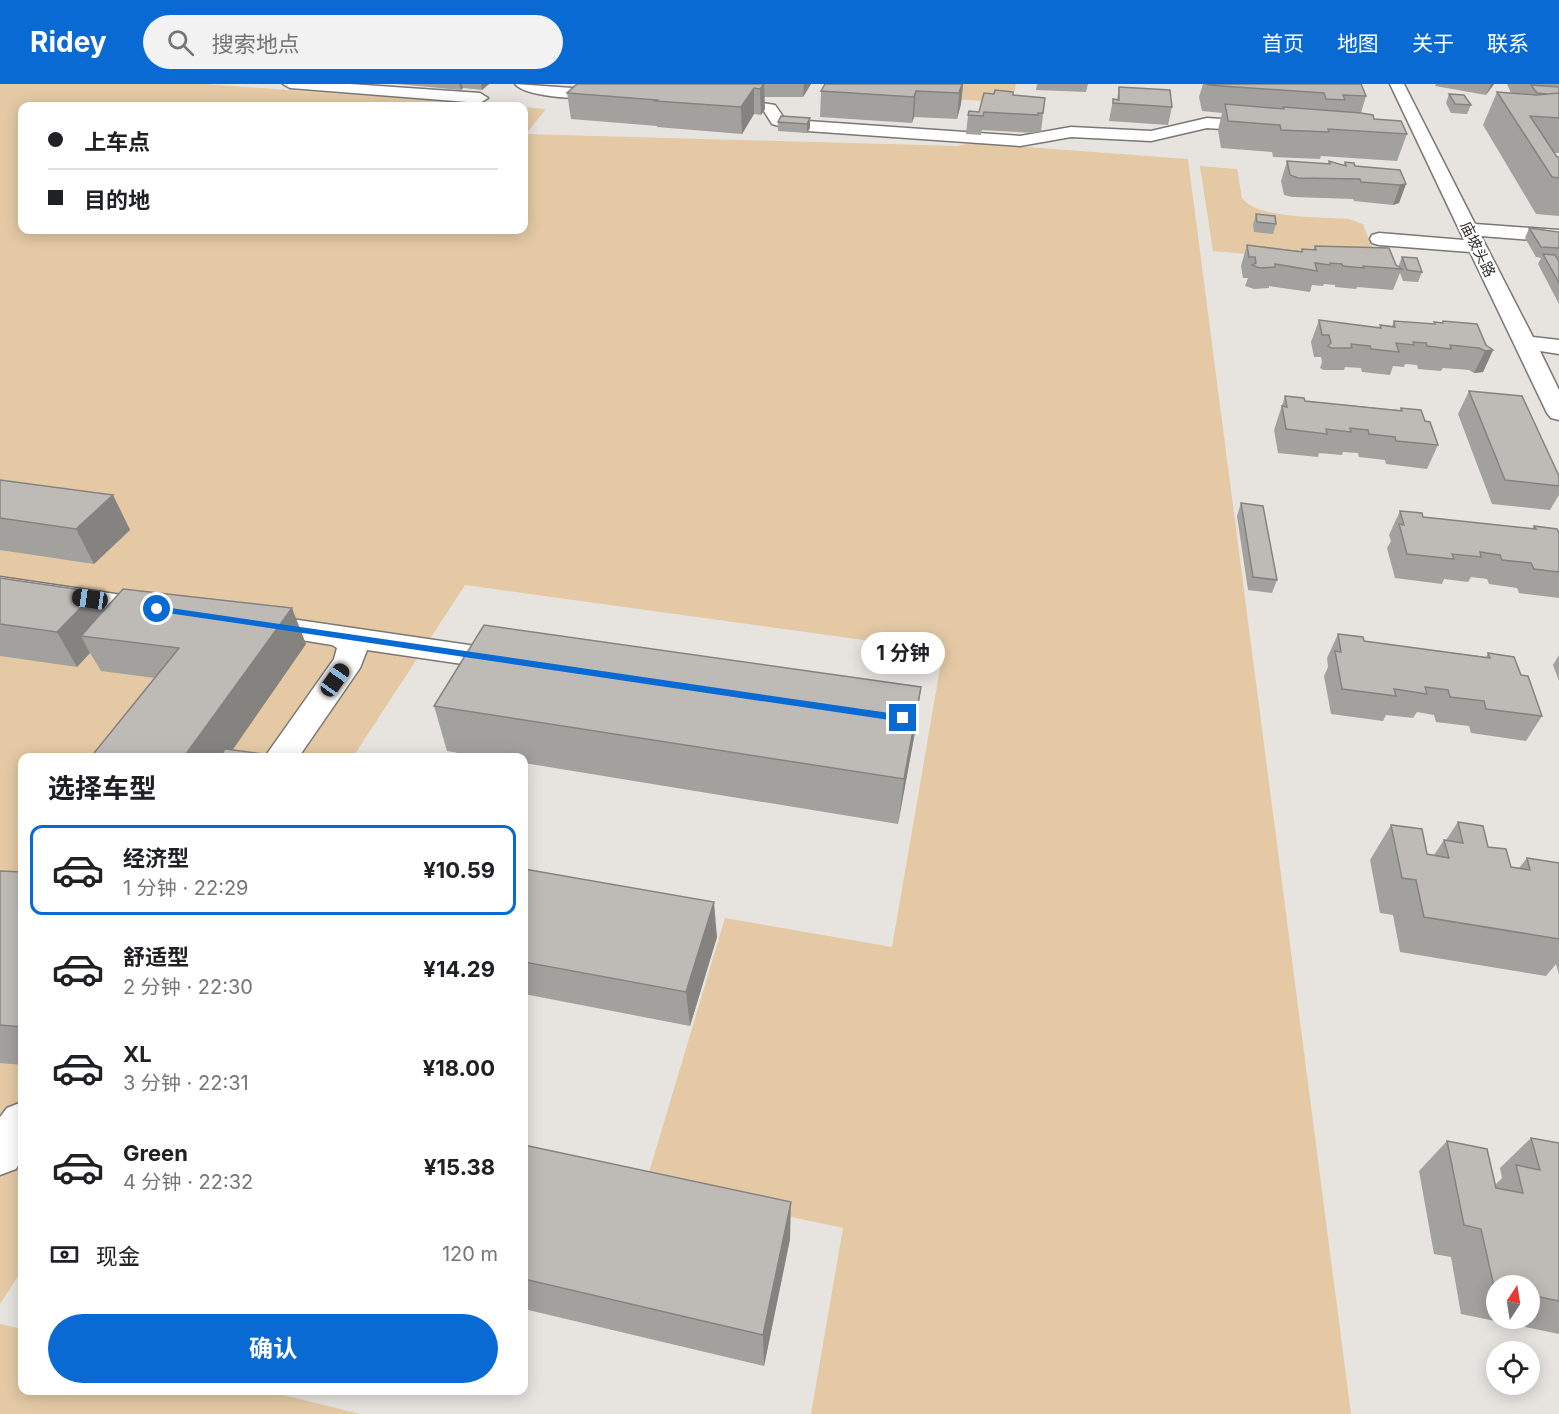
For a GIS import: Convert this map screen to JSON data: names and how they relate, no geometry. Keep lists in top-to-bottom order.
{
  "streets": {
    "street": ["庙坡头路"]
  },
  "north": "top",
  "page": {
    "header": "Ridey",
    "search": "搜索地点",
    "nav": [
      "首页",
      "地图",
      "关于",
      "联系"
    ],
    "banner": ["上车点", "目的地"],
    "bubble": "1 分钟",
    "heading": "选择车型",
    "list": [
      {
        "name": "经济型",
        "note": "1 分钟 · 22:29",
        "value": "¥10.59"
      },
      {
        "name": "舒适型",
        "note": "2 分钟 · 22:30",
        "value": "¥14.29"
      },
      {
        "name": "XL",
        "note": "3 分钟 · 22:31",
        "value": "¥18.00"
      },
      {
        "name": "Green",
        "note": "4 分钟 · 22:32",
        "value": "¥15.38"
      }
    ],
    "pay": ["现金", "120 m"],
    "buttons": "确认"
  }
}
